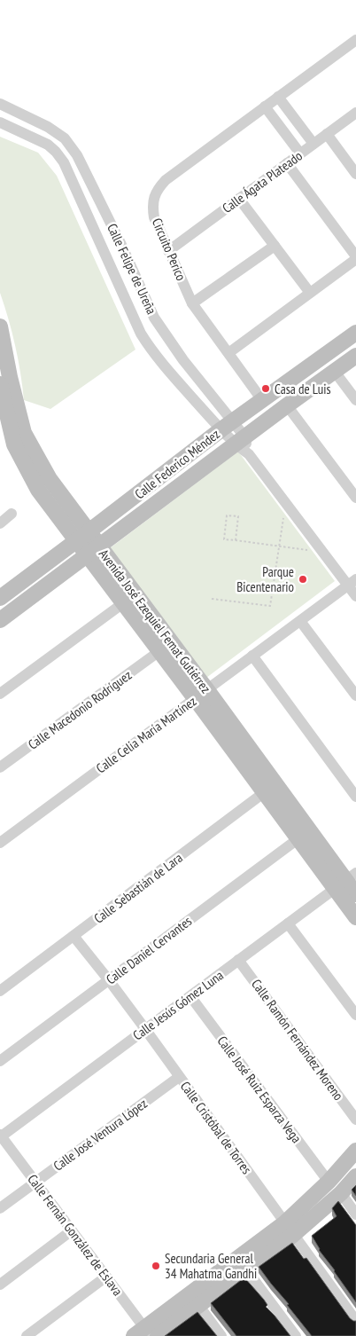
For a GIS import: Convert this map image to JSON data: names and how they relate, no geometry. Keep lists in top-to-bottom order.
{
  "streets": {
    "street": [
      "Calle Ágata Plateado",
      "Circuito Perico",
      "Calle Felipe de Ureña",
      "Calle Federico Méndez",
      "Avenida José Ezequiel Femat Gutiérrez",
      "Calle Macedonio Rodríguez",
      "Calle Celia María Martínez",
      "Calle Sebastián de Lara",
      "Calle Daniel Cervantes",
      "Calle Jesús Gómez Luna",
      "Calle Ramón Fernández Moreno",
      "Calle José Ruiz Esparza Vega",
      "Calle Cristóbal de Torres",
      "Calle José Ventura López",
      "Calle Fernán González de Eslava"
    ]
  },
  "crossings": [
    ["Calle Ágata Plateado", "Circuito Perico"],
    ["Circuito Perico", "Calle Federico Méndez"],
    ["Calle Felipe de Ureña", "Calle Federico Méndez"],
    ["Calle Felipe de Ureña", "Calle Celia María Martínez"],
    ["Calle Federico Méndez", "Avenida José Ezequiel Femat Gutiérrez"],
    ["Avenida José Ezequiel Femat Gutiérrez", "Calle Macedonio Rodríguez"],
    ["Avenida José Ezequiel Femat Gutiérrez", "Calle Celia María Martínez"],
    ["Avenida José Ezequiel Femat Gutiérrez", "Calle Sebastián de Lara"],
    ["Avenida José Ezequiel Femat Gutiérrez", "Calle Daniel Cervantes"],
    ["Avenida José Ezequiel Femat Gutiérrez", "Calle Jesús Gómez Luna"],
    ["Calle Sebastián de Lara", "Calle Cristóbal de Torres"],
    ["Calle Daniel Cervantes", "Calle Cristóbal de Torres"],
    ["Calle Jesús Gómez Luna", "Calle Ramón Fernández Moreno"],
    ["Calle Jesús Gómez Luna", "Calle José Ruiz Esparza Vega"],
    ["Calle Jesús Gómez Luna", "Calle Cristóbal de Torres"],
    ["Calle Jesús Gómez Luna", "Calle Fernán González de Eslava"],
    ["Calle Cristóbal de Torres", "Calle José Ventura López"],
    ["Calle José Ventura López", "Calle Fernán González de Eslava"]
  ],
  "places": ["Casa de Luis", "Parque Bicentenario", "Secundaria General 34 Mahatma Gandhi"]
}
